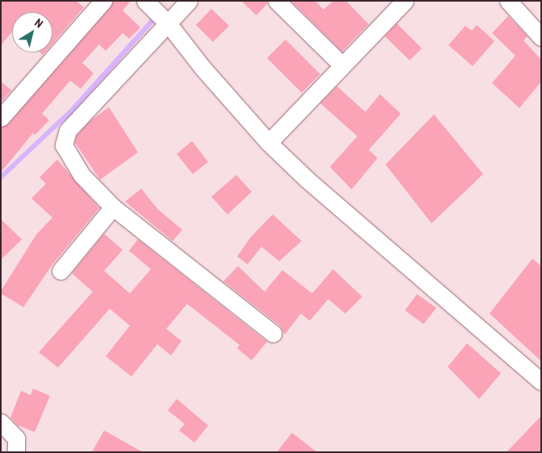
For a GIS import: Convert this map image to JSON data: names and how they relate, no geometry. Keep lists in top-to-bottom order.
{
  "north": "top right"
}
